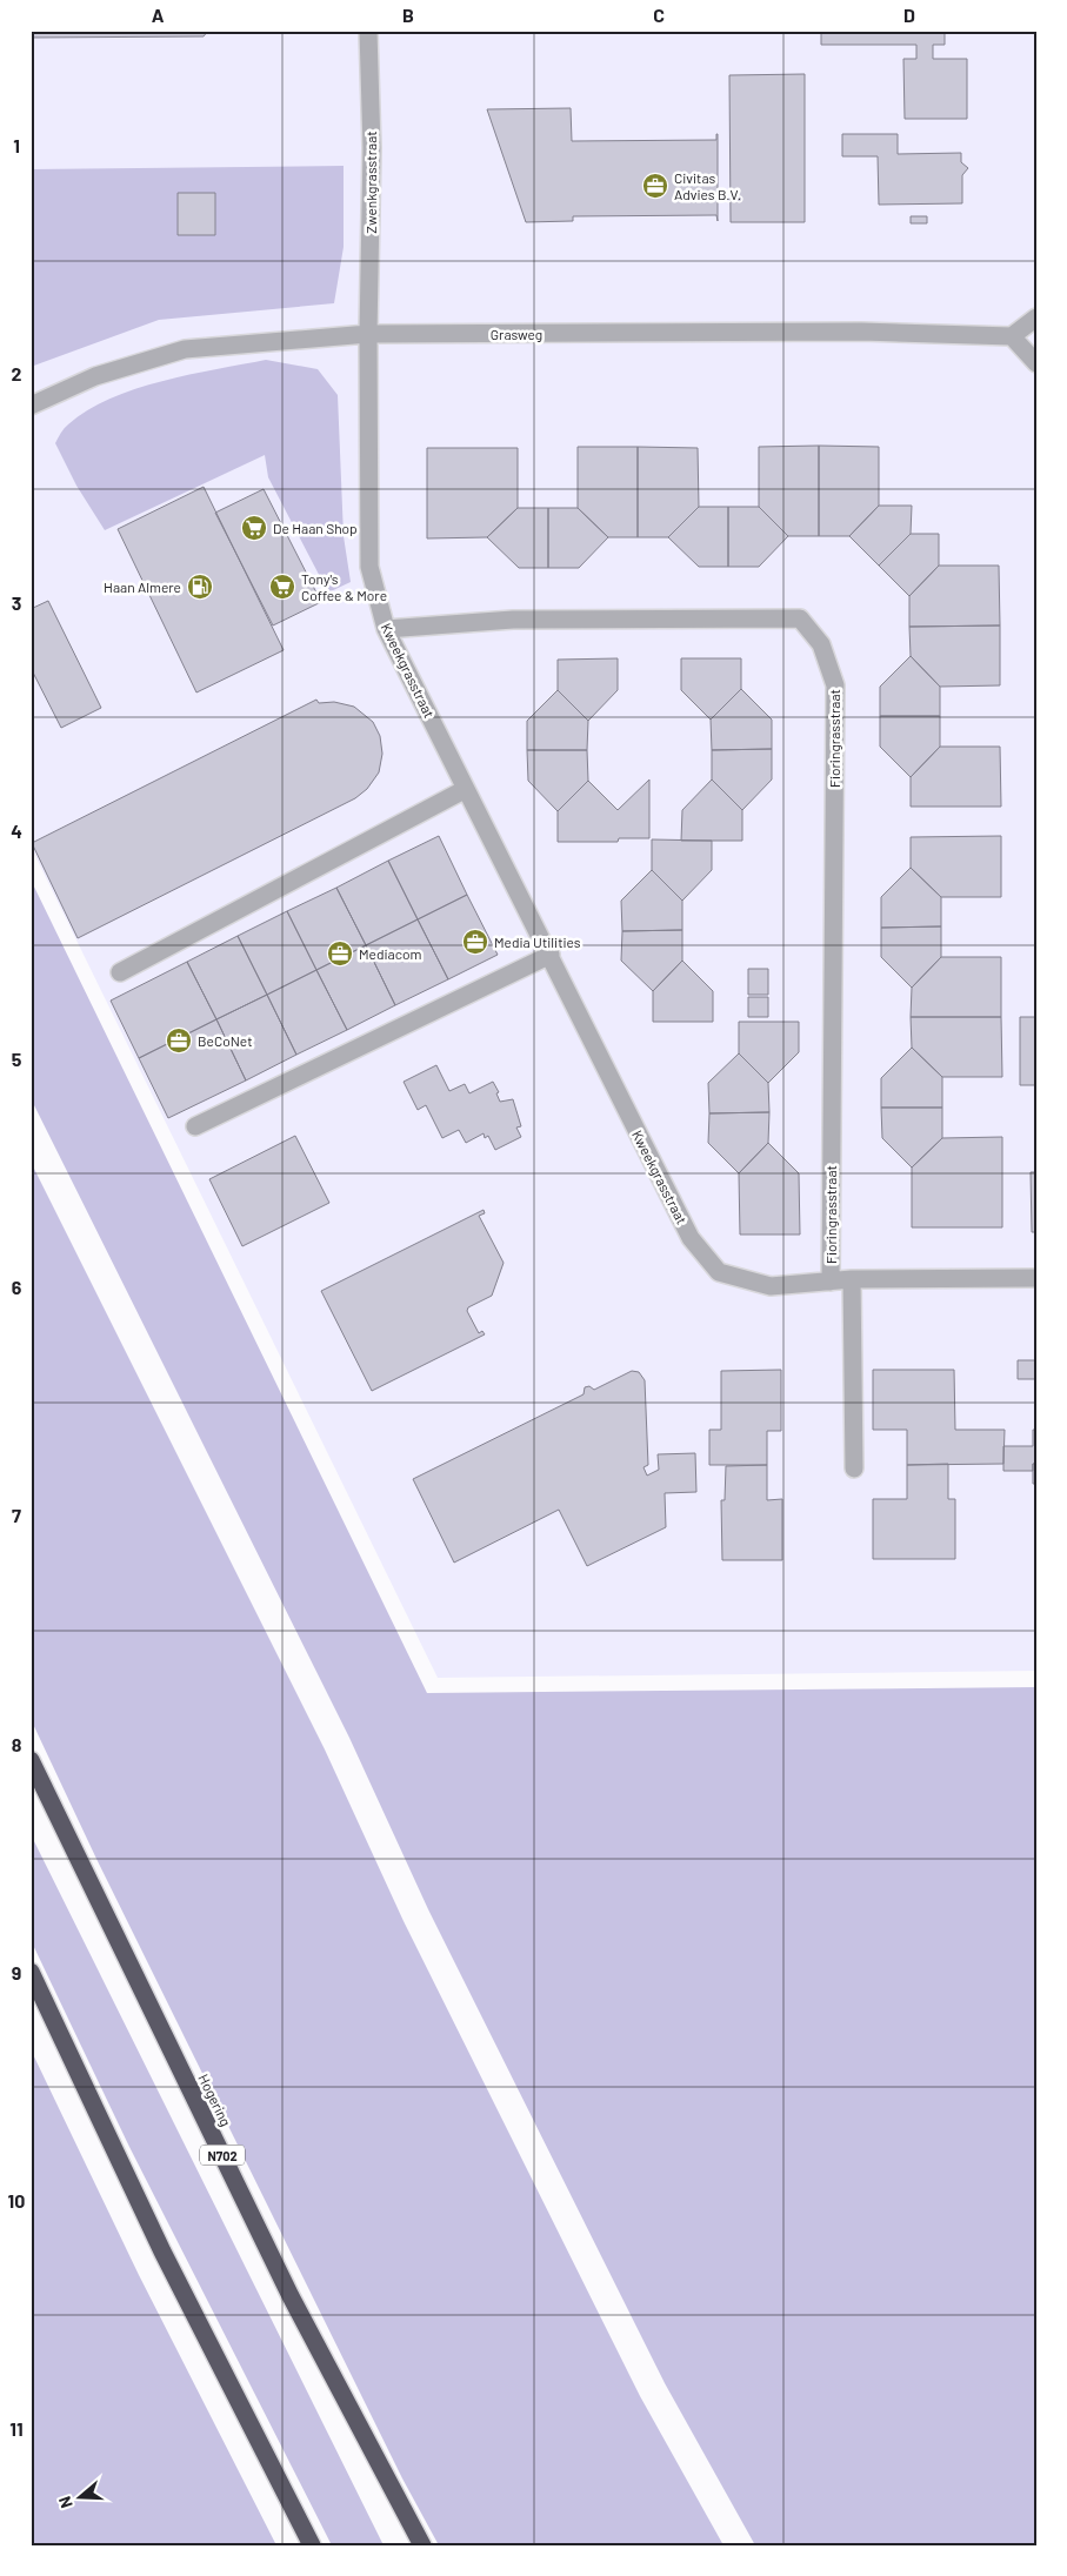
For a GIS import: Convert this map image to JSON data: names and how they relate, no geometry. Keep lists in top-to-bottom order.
{
  "streets": {
    "highway": ["Hogering", "N702"],
    "street": [
      "Zwenkgrasstraat",
      "Grasweg",
      "Kweekgrasstraat",
      "Fioringrasstraat"
    ]
  },
  "crossings": [
    ["Zwenkgrasstraat", "Grasweg"],
    ["Zwenkgrasstraat", "Kweekgrasstraat"],
    ["Grasweg", "Kweekgrasstraat"],
    ["Kweekgrasstraat", "Fioringrasstraat"]
  ],
  "places": {
    "office": [
      "Civitas Advies B.V.",
      "Media Utilities",
      "Mediacom",
      "BeCoNet"
    ],
    "supermarket": ["De Haan Shop", "Tony's Coffee & More"],
    "fuel station": ["Haan Almere"]
  },
  "north": "left",
  "grid": {
    "columns": [
      "A",
      "B",
      "C",
      "D"
    ],
    "rows": [
      "1",
      "2",
      "3",
      "4",
      "5",
      "6",
      "7",
      "8",
      "9",
      "10",
      "11"
    ]
  }
}
